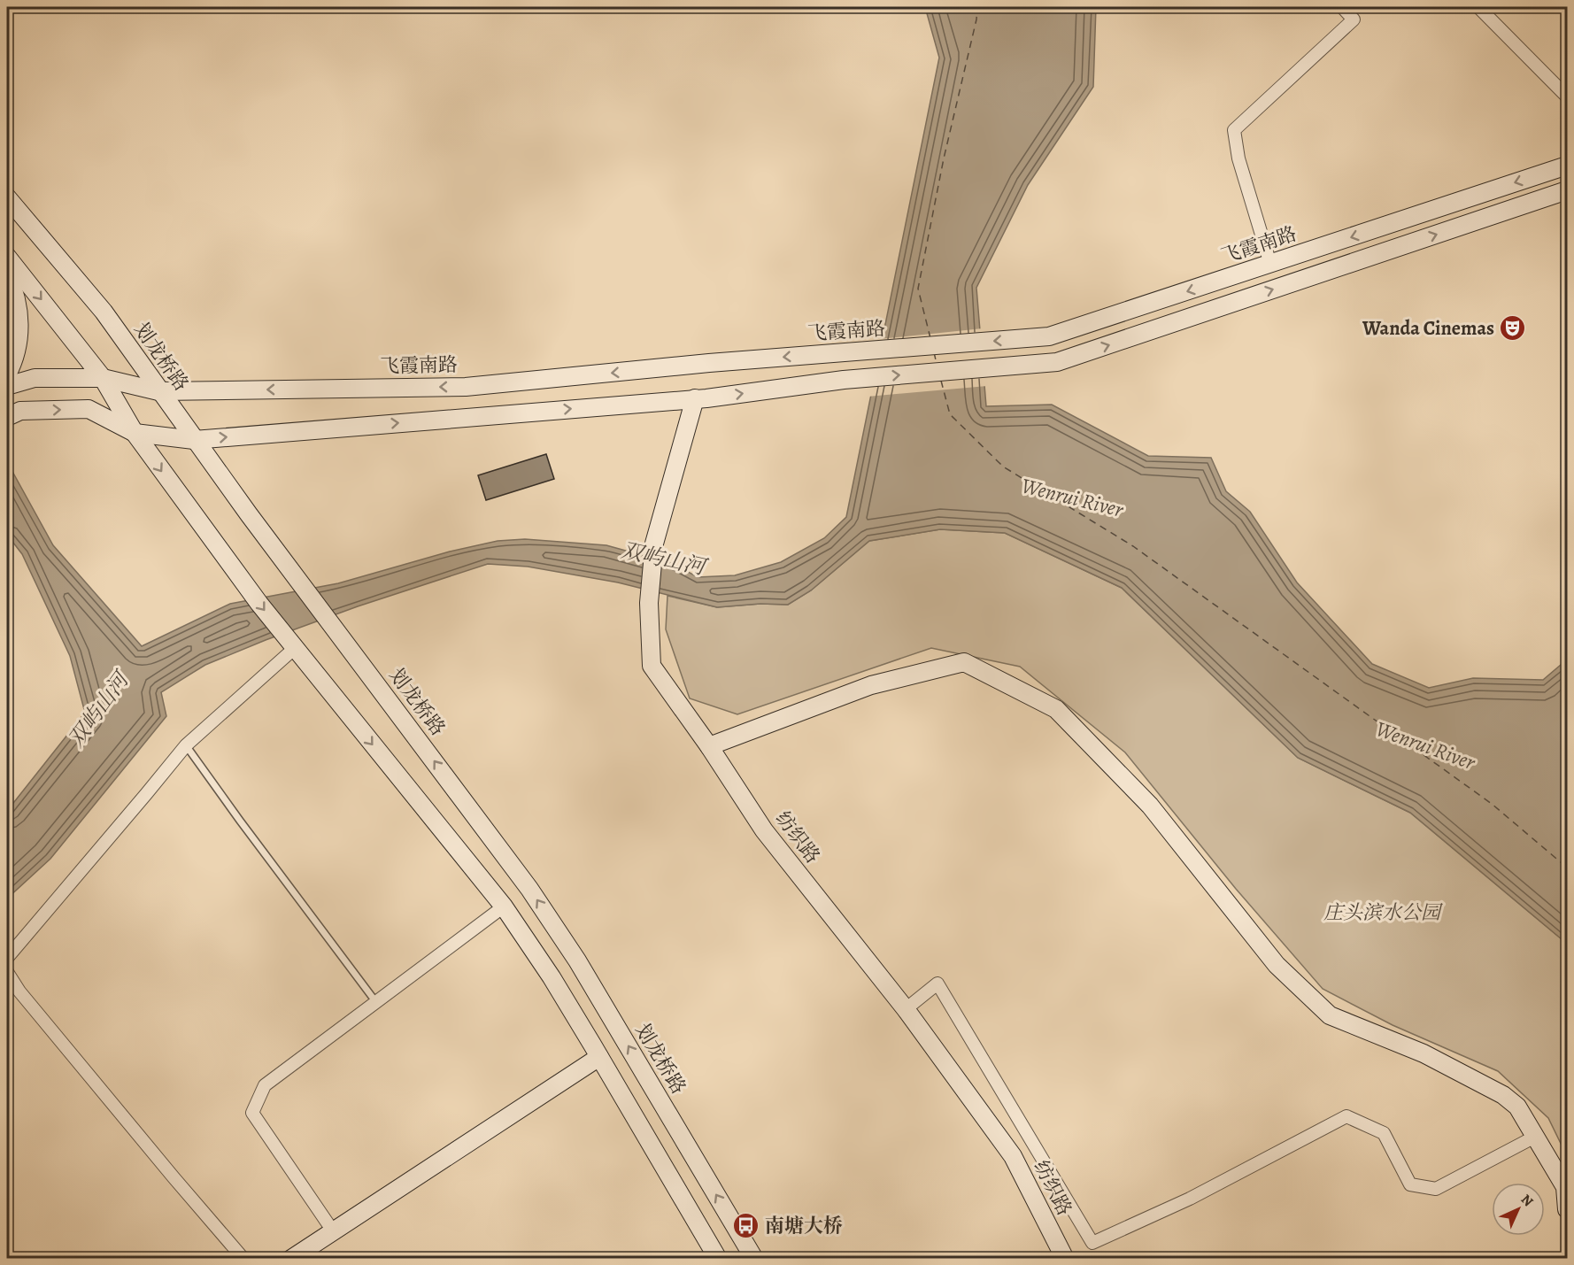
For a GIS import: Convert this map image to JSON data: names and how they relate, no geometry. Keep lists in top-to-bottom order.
{
  "streets": {
    "main road": ["飞霞南路", "划龙桥路", "纺织路"]
  },
  "crossings": [
    ["飞霞南路", "划龙桥路"]
  ],
  "water": ["Wenrui River", "双屿山河"],
  "parks": ["庄头滨水公园"],
  "places": {
    "theatre": ["Wanda Cinemas"],
    "bus stop": ["南塘大桥"]
  },
  "north": "top right"
}
